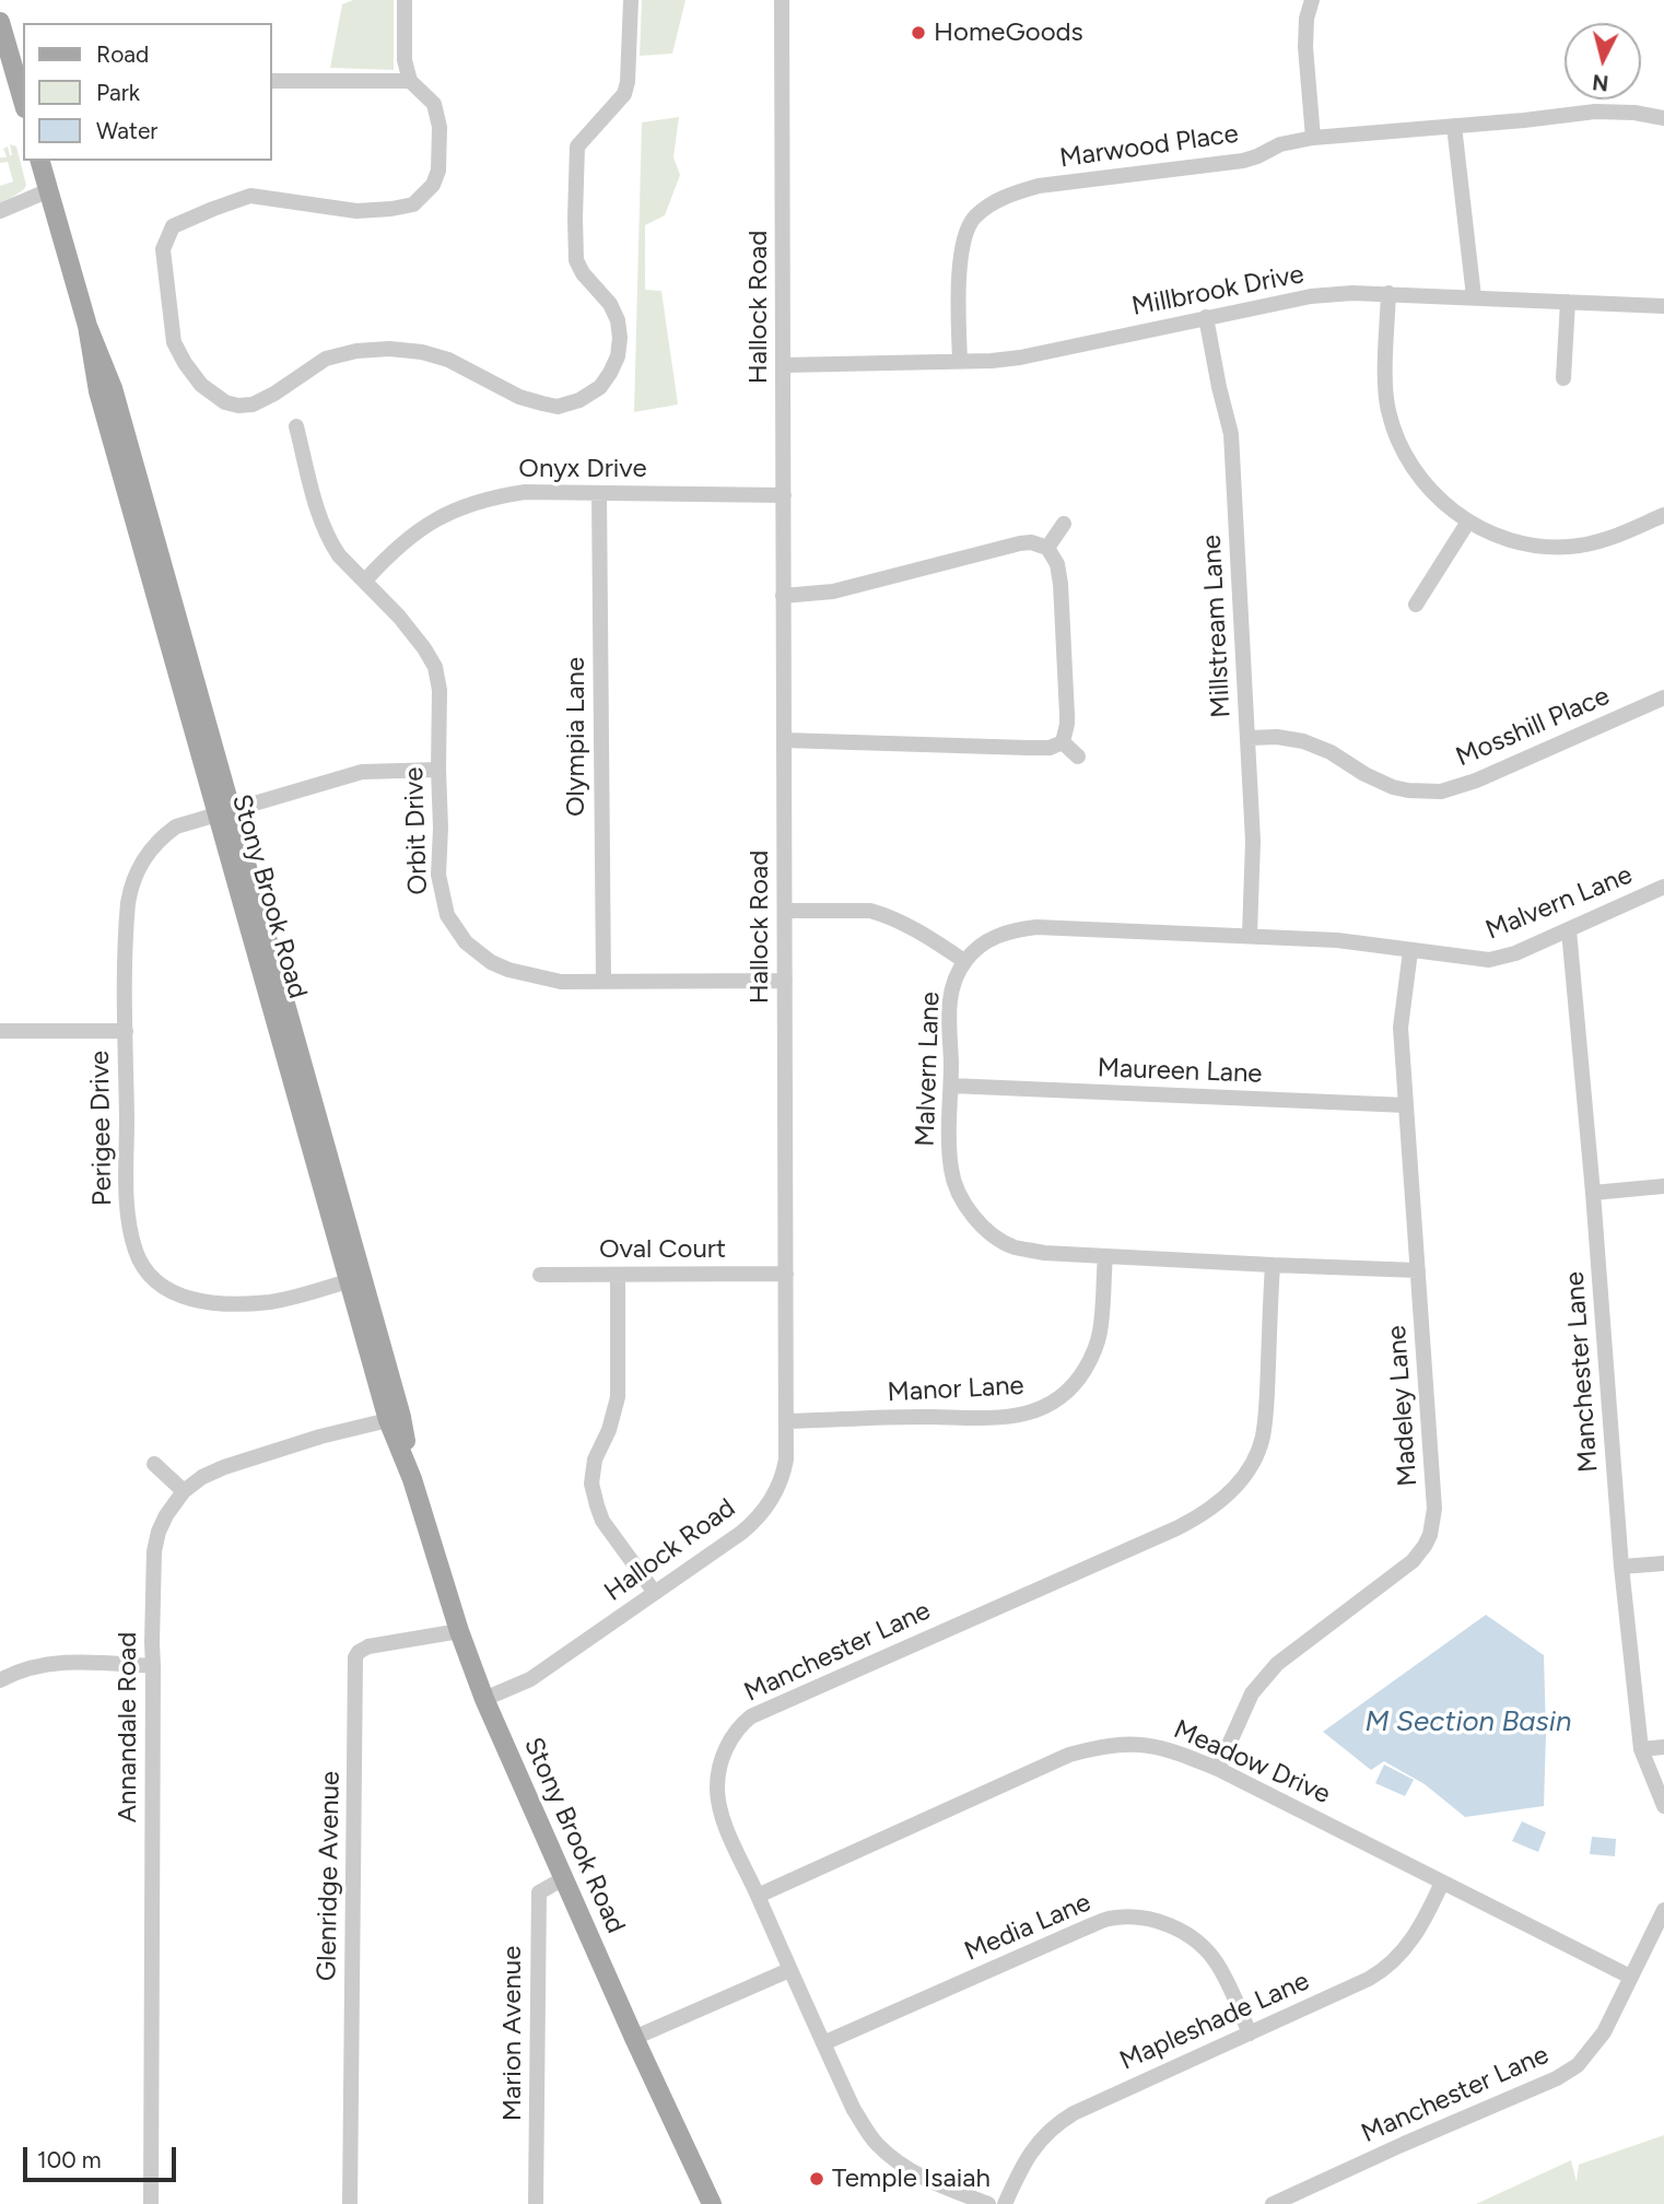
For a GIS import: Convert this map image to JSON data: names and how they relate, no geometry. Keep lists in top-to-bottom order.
{
  "streets": {
    "main road": ["Stony Brook Road"],
    "street": [
      "Marwood Place",
      "Millbrook Drive",
      "Hallock Road",
      "Onyx Drive",
      "Millstream Lane",
      "Mosshill Place",
      "Olympia Lane",
      "Orbit Drive",
      "Malvern Lane",
      "Maureen Lane",
      "Perigee Drive",
      "Oval Court",
      "Manchester Lane",
      "Manor Lane",
      "Madeley Lane",
      "Annandale Road",
      "Meadow Drive",
      "Glenridge Avenue",
      "Media Lane",
      "Mapleshade Lane",
      "Marion Avenue"
    ]
  },
  "crossings": [
    ["Marwood Place", "Millbrook Drive"],
    ["Millbrook Drive", "Hallock Road"],
    ["Millbrook Drive", "Millstream Lane"],
    ["Hallock Road", "Onyx Drive"],
    ["Hallock Road", "Orbit Drive"],
    ["Hallock Road", "Stony Brook Road"],
    ["Hallock Road", "Oval Court"],
    ["Hallock Road", "Manor Lane"],
    ["Onyx Drive", "Olympia Lane"],
    ["Onyx Drive", "Orbit Drive"],
    ["Millstream Lane", "Mosshill Place"],
    ["Millstream Lane", "Malvern Lane"],
    ["Olympia Lane", "Orbit Drive"],
    ["Orbit Drive", "Perigee Drive"],
    ["Stony Brook Road", "Perigee Drive"],
    ["Stony Brook Road", "Annandale Road"],
    ["Stony Brook Road", "Glenridge Avenue"],
    ["Stony Brook Road", "Marion Avenue"],
    ["Malvern Lane", "Maureen Lane"],
    ["Malvern Lane", "Manchester Lane"],
    ["Malvern Lane", "Manor Lane"],
    ["Malvern Lane", "Madeley Lane"],
    ["Maureen Lane", "Madeley Lane"],
    ["Manchester Lane", "Meadow Drive"],
    ["Manchester Lane", "Media Lane"],
    ["Madeley Lane", "Meadow Drive"],
    ["Meadow Drive", "Mapleshade Lane"],
    ["Media Lane", "Mapleshade Lane"]
  ],
  "water": ["M Section Basin"],
  "places": ["HomeGoods", "Temple Isaiah"],
  "legend": ["Road", "Park", "Water"],
  "scale_bar": "100 m",
  "north": "bottom"
}
